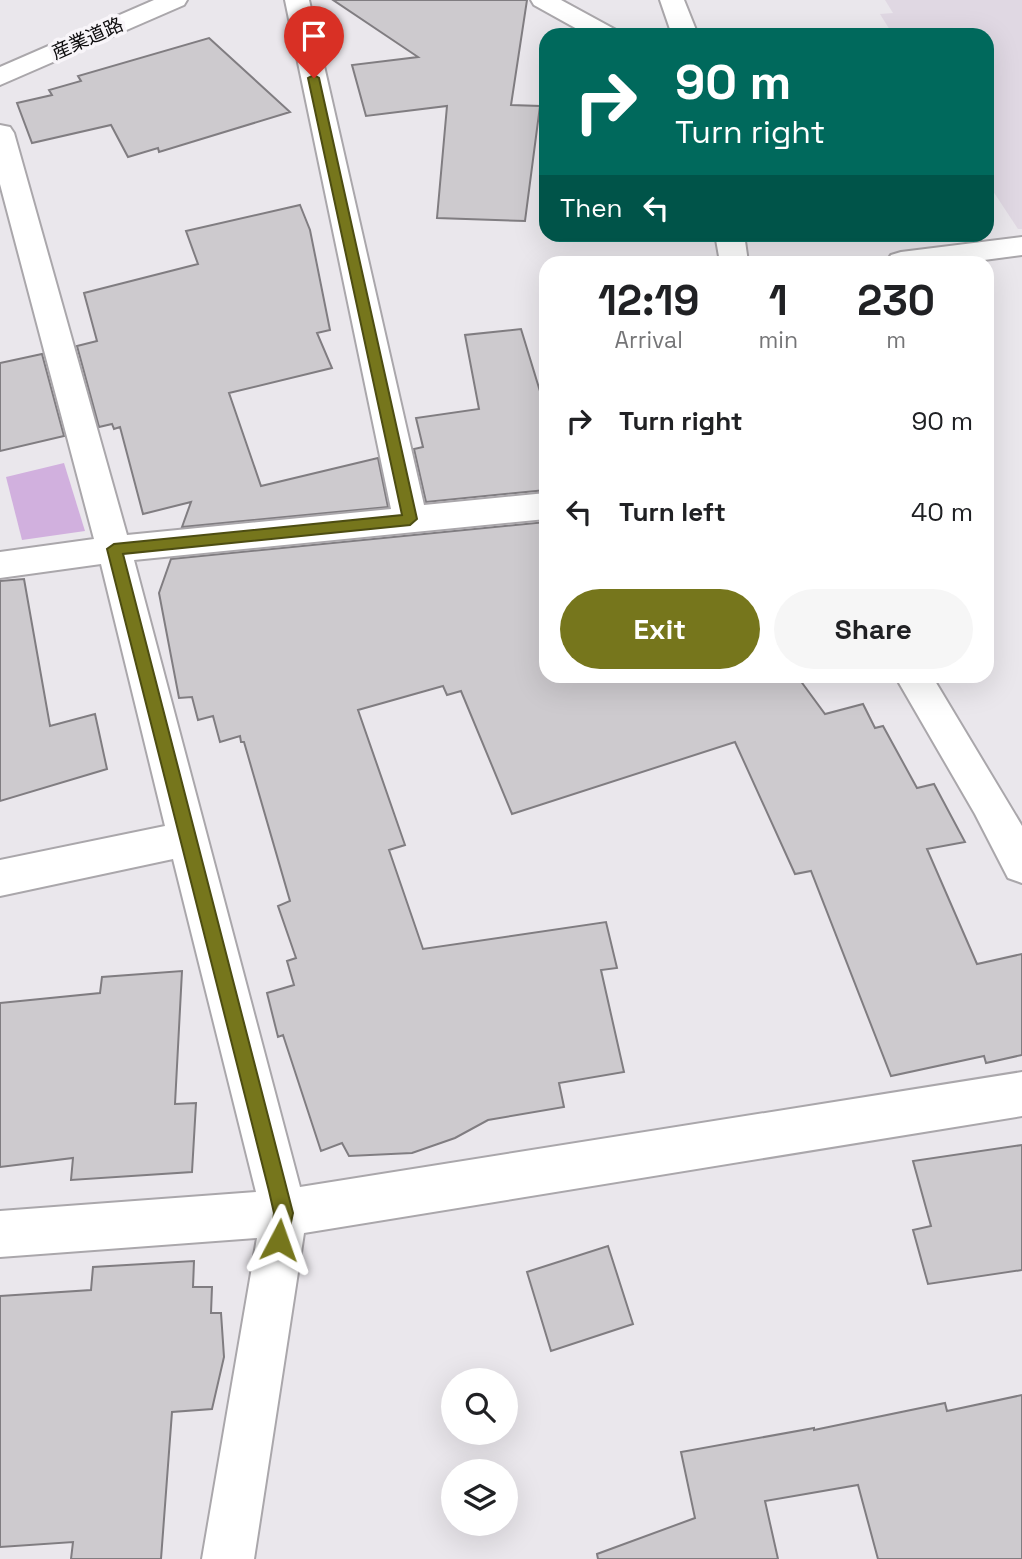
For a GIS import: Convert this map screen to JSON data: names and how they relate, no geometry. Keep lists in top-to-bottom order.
{
  "streets": {
    "street": ["産業道路"]
  },
  "page": {
    "turn": ["90 m", "Turn right"],
    "then": "Then",
    "eta": [
      "12:19",
      "Arrival",
      "1",
      "min",
      "230",
      "m"
    ],
    "list": [
      {
        "name": "Turn right",
        "value": "90 m"
      },
      {
        "name": "Turn left",
        "value": "40 m"
      }
    ],
    "buttons": ["Exit", "Share"]
  }
}
